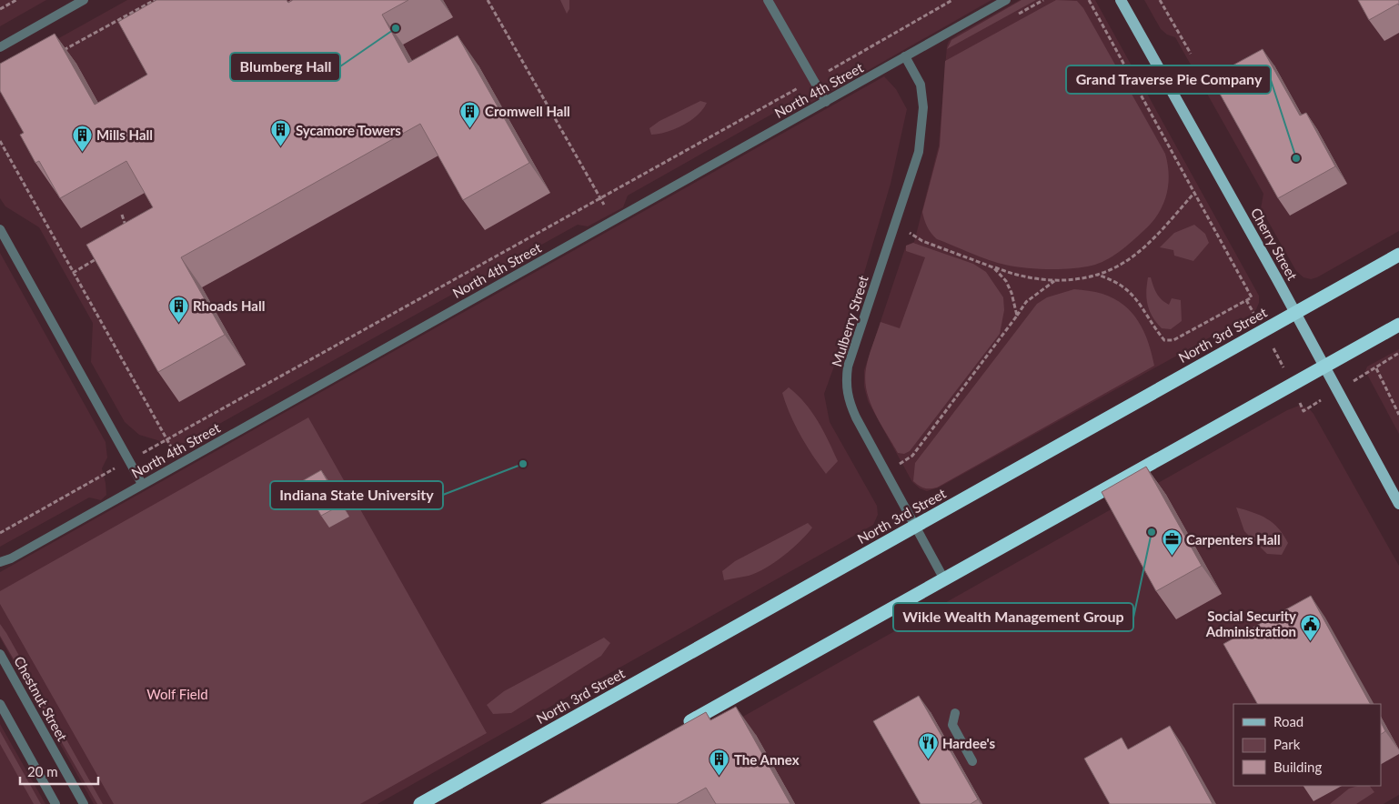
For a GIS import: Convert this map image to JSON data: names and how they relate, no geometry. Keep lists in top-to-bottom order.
{
  "streets": {
    "highway": ["North 3rd Street"],
    "main road": ["Cherry Street"],
    "street": ["North 4th Street", "Mulberry Street", "Chestnut Street"]
  },
  "crossings": [
    ["North 4th Street", "Mulberry Street"],
    ["Cherry Street", "North 3rd Street"],
    ["Mulberry Street", "North 3rd Street"]
  ],
  "parks": ["Wolf Field"],
  "places": {
    "other": [
      "Blumberg Hall",
      "Grand Traverse Pie Company",
      "Indiana State University",
      "Wikle Wealth Management Group"
    ],
    "building": [
      "Cromwell Hall",
      "Sycamore Towers",
      "Mills Hall",
      "Rhoads Hall",
      "The Annex"
    ],
    "office": ["Carpenters Hall"],
    "public building": ["Social Security Administration"],
    "restaurant": ["Hardee's"]
  },
  "legend": ["Road", "Park", "Building"],
  "scale_bar": "20 m"
}
